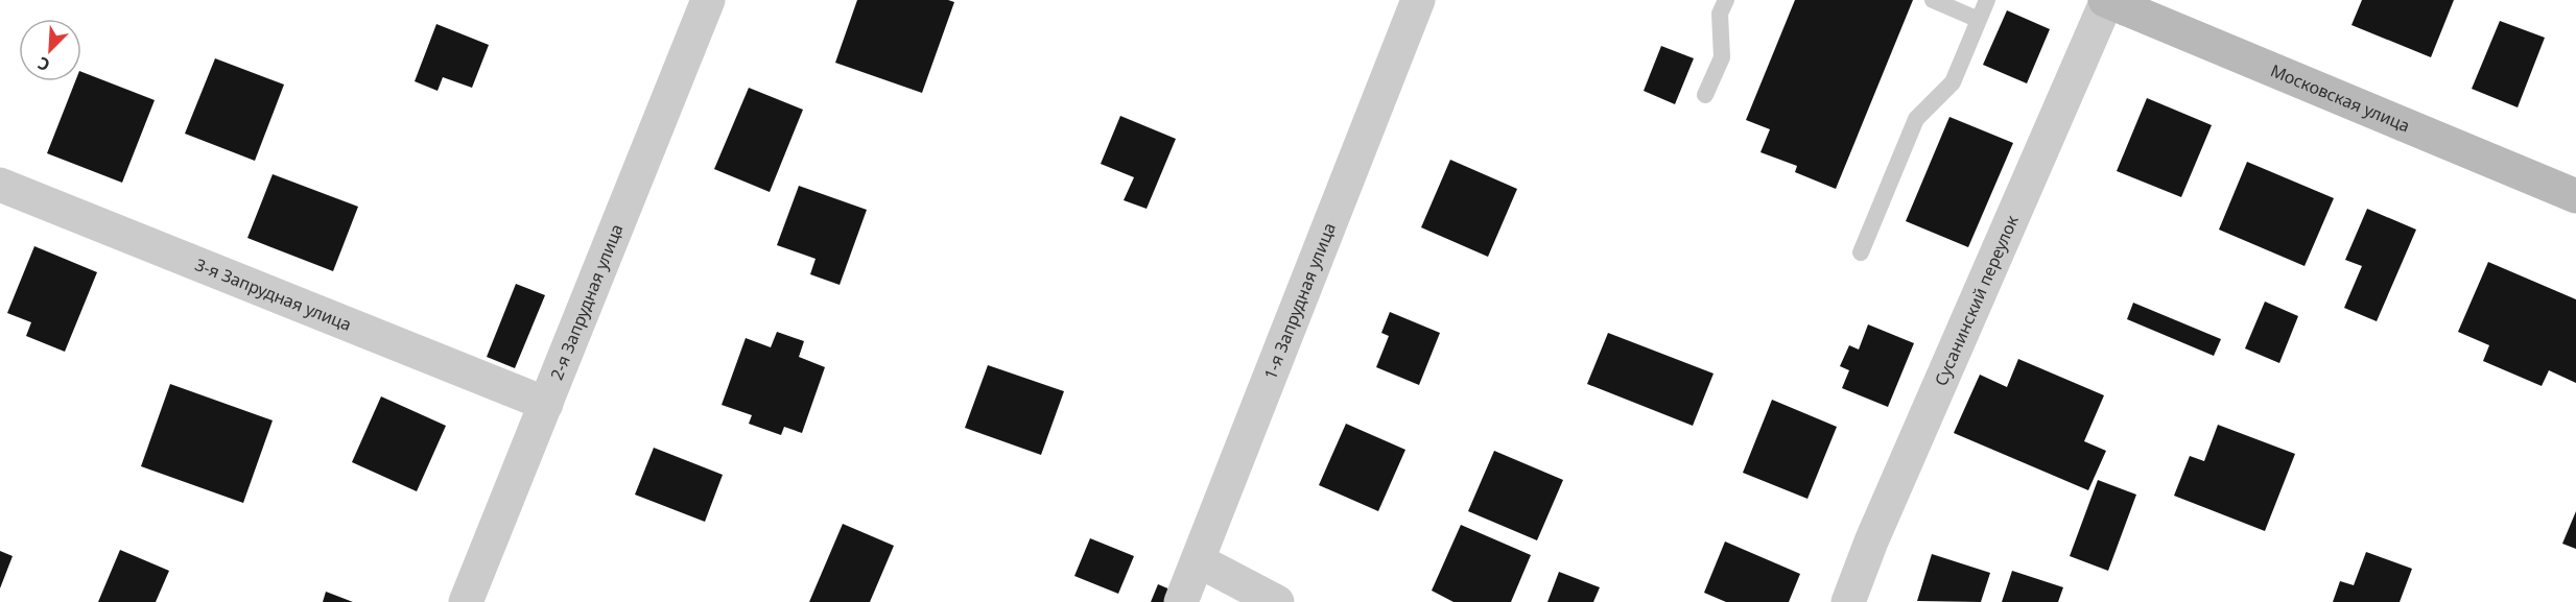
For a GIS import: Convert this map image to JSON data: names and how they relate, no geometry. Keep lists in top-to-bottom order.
{
  "streets": {
    "street": [
      "Московская улица",
      "3-я Запрудная улица",
      "Сусанинский переулок",
      "2-я Запрудная улица",
      "1-я Запрудная улица"
    ]
  },
  "crossings": [
    ["Московская улица", "Сусанинский переулок"],
    ["3-я Запрудная улица", "2-я Запрудная улица"]
  ],
  "north": "bottom left"
}
